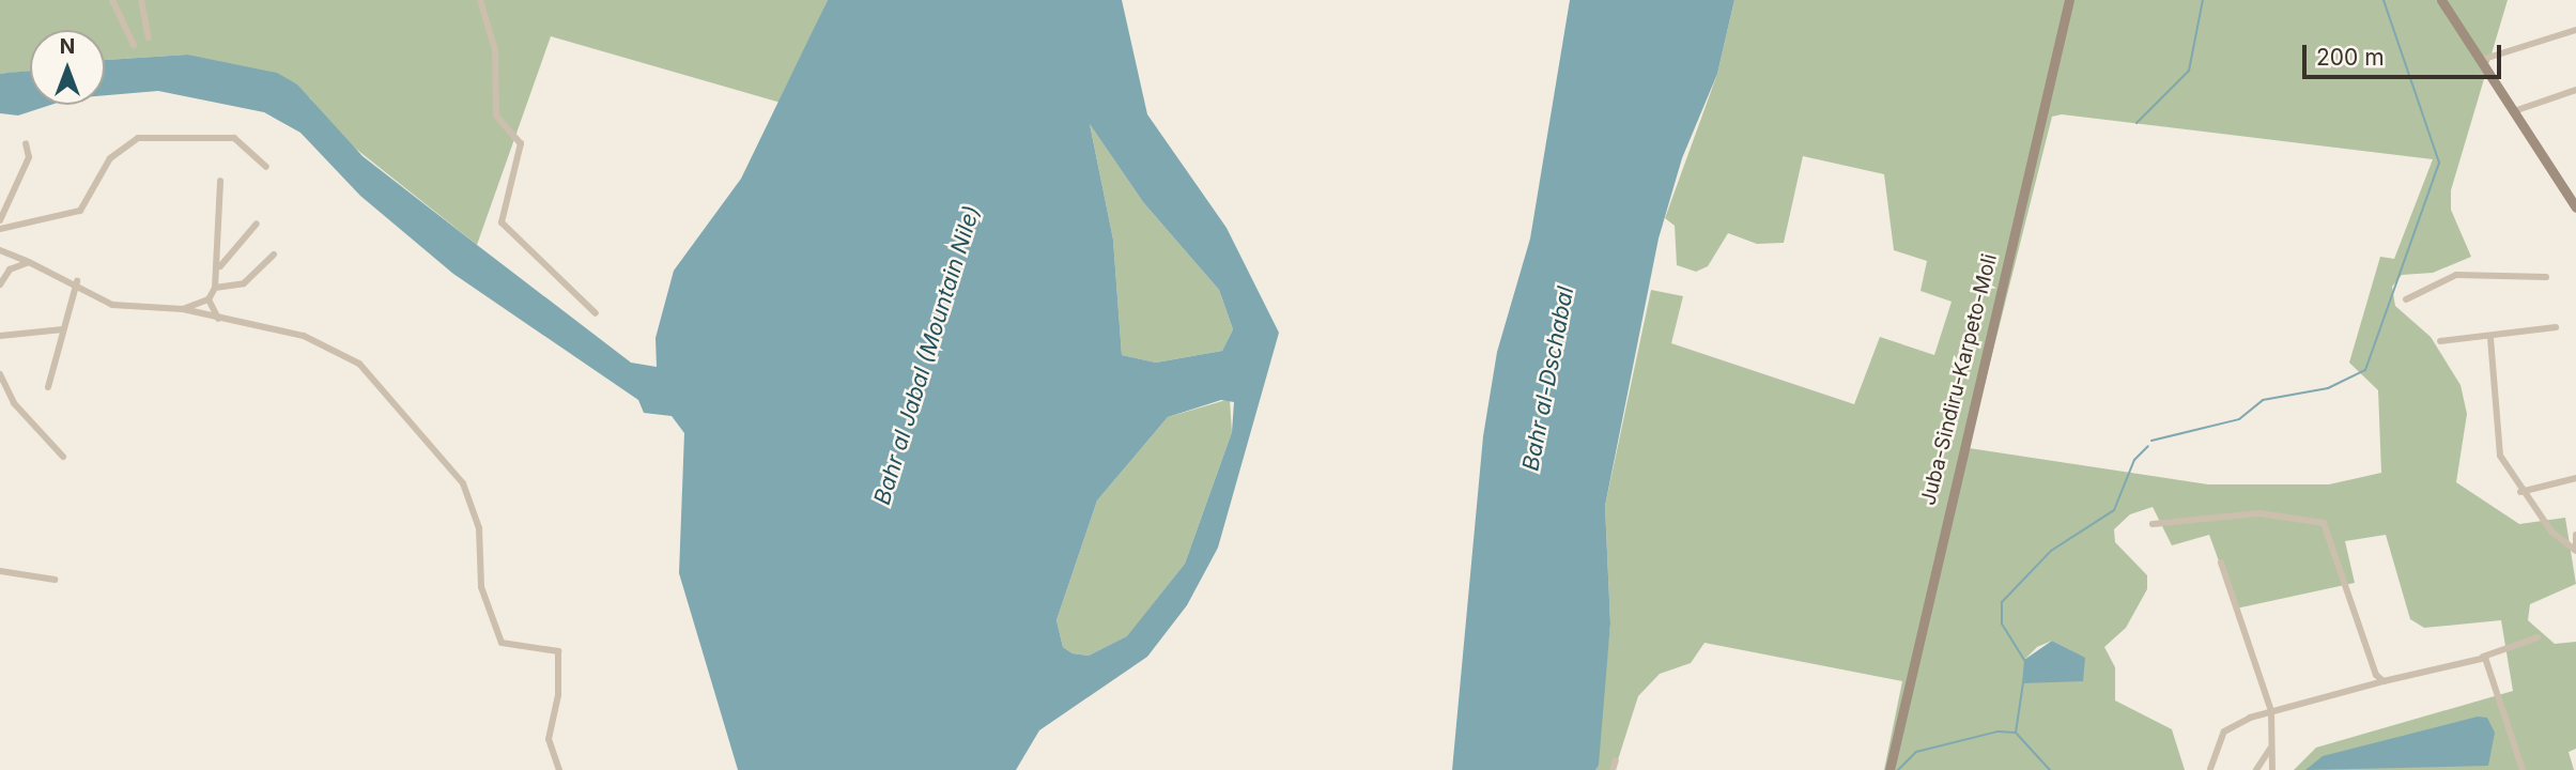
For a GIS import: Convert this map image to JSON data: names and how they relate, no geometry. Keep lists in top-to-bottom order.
{
  "streets": {
    "main road": ["Juba-Sindiru-Karpeto-Moli"]
  },
  "water": ["Bahr al Jabal (Mountain Nile)", "Bahr al-Dschabal"],
  "scale_bar": "200 m",
  "north": "top"
}
